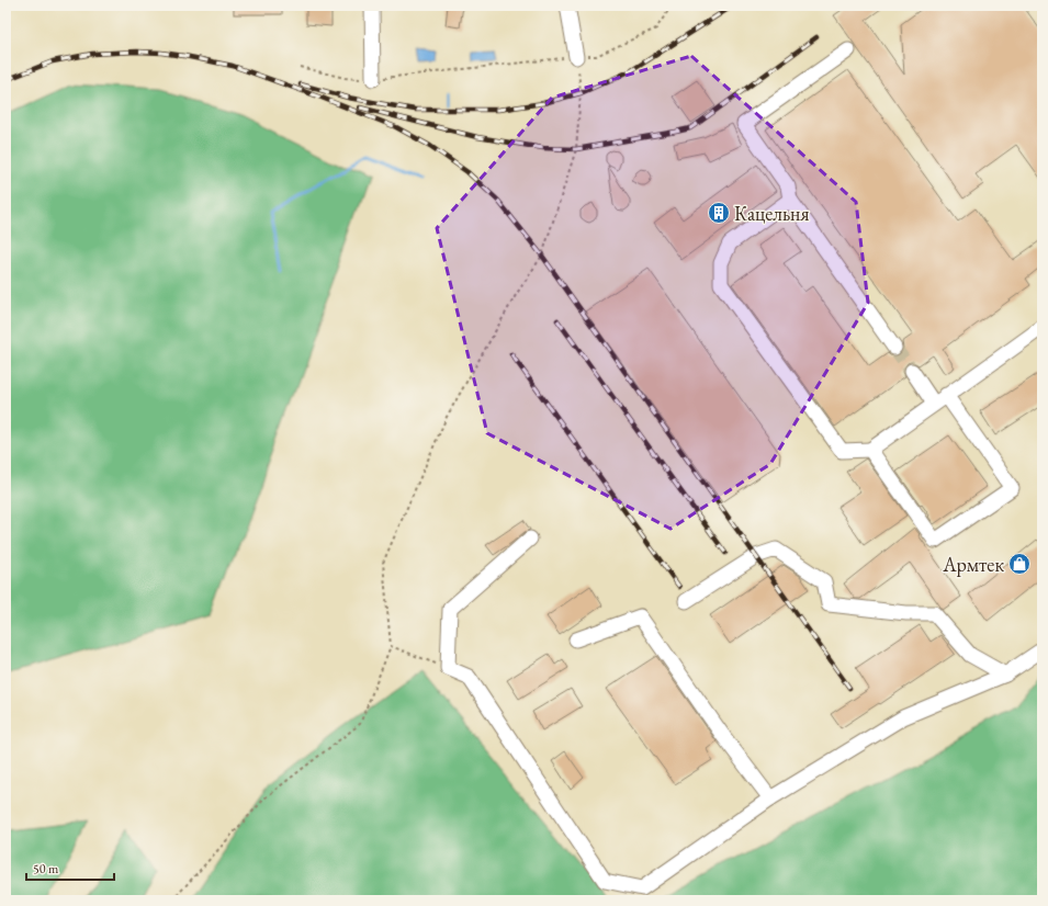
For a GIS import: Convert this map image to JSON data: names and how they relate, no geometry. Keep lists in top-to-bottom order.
{
  "places": {
    "building": ["Кацельня"],
    "shop": ["Армтек"]
  },
  "scale_bar": "50 m"
}
